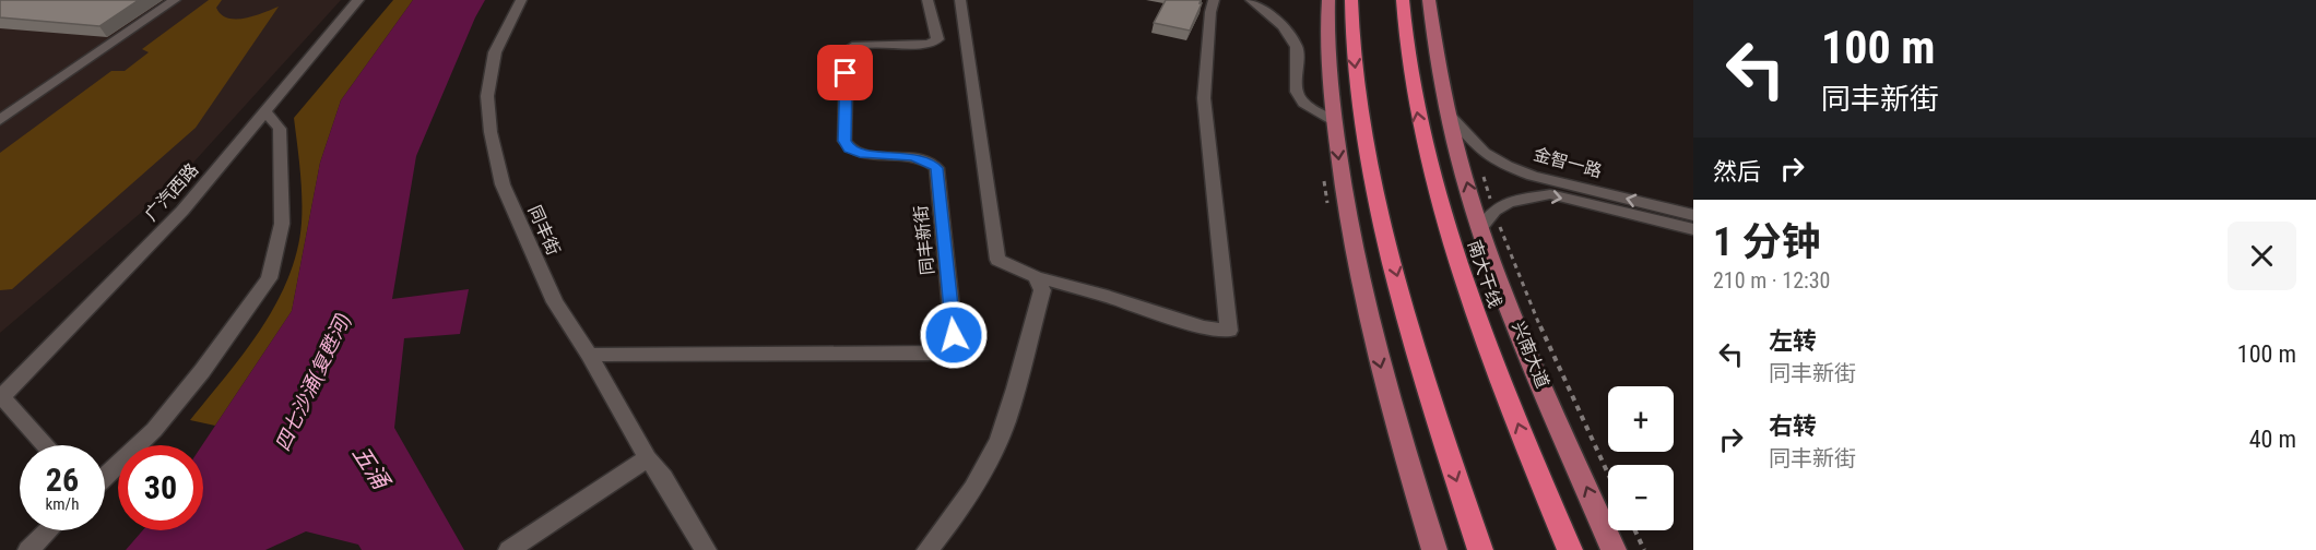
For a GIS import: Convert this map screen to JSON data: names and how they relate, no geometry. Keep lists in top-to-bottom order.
{
  "streets": {
    "highway": ["南大干线"],
    "main road": ["兴南大道"],
    "street": [
      "金智一路",
      "广汽西路",
      "同丰街",
      "同丰新街"
    ]
  },
  "crossings": [
    ["金智一路", "兴南大道"],
    ["同丰街", "同丰新街"]
  ],
  "water": ["四七沙涌(复甦河)", "五涌"],
  "page": {
    "turn": ["100 m", "同丰新街"],
    "then": "然后",
    "heading": ["1 分钟", "210 m · 12:30"],
    "list": [
      {
        "name": "左转",
        "note": "同丰新街",
        "value": "100 m"
      },
      {
        "name": "右转",
        "note": "同丰新街",
        "value": "40 m"
      }
    ],
    "map_buttons": ["+", "−"],
    "speed": "26 km/h",
    "limit": "30"
  }
}
